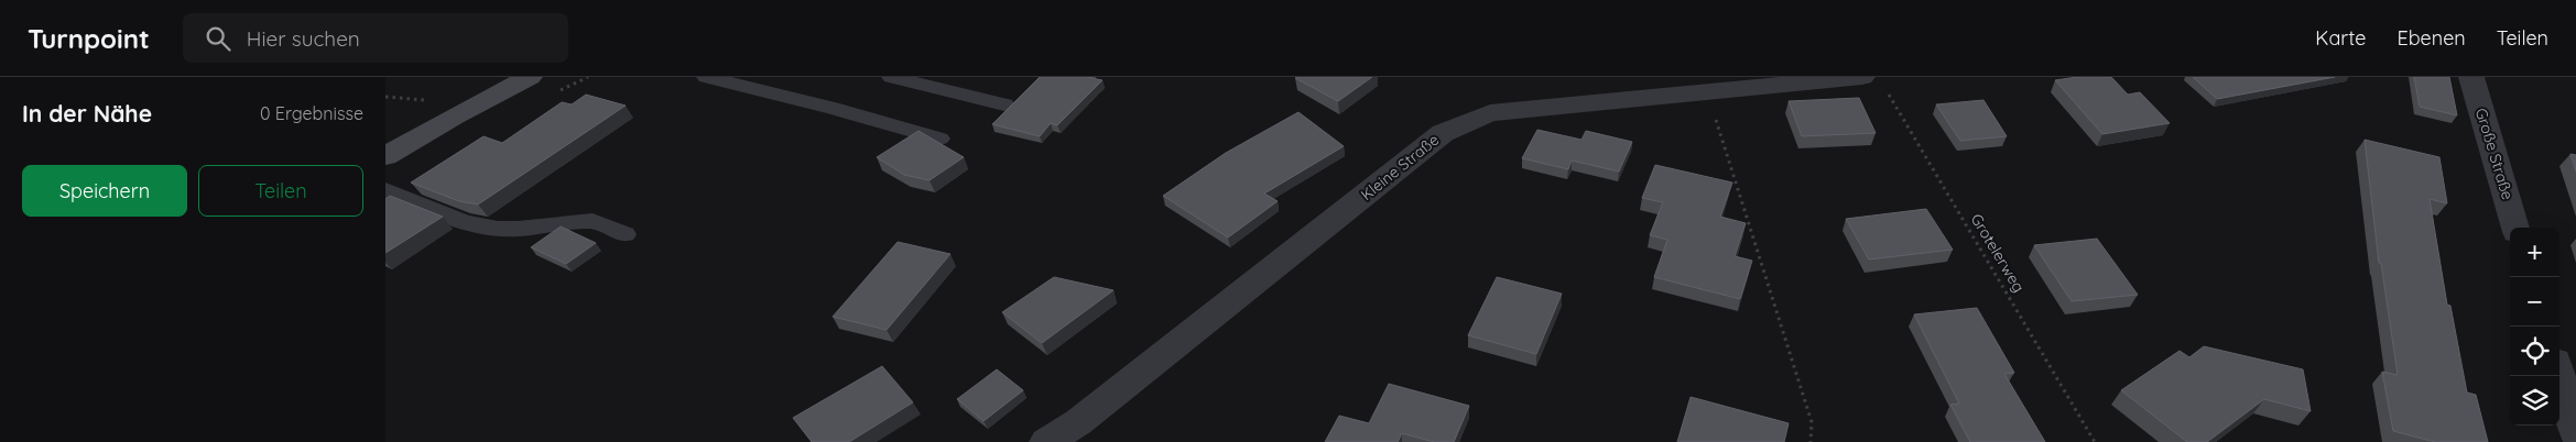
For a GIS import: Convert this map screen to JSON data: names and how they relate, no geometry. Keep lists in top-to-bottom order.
{
  "streets": {
    "street": ["Große Straße", "Kleine Straße"],
    "path": ["Grotelerweg"]
  },
  "crossings": [
    ["Kleine Straße", "Grotelerweg"]
  ],
  "page": {
    "header": "Turnpoint",
    "search": "Hier suchen",
    "nav": ["Karte", "Ebenen", "Teilen"],
    "heading": ["In der Nähe", "0 Ergebnisse"],
    "buttons": ["Speichern", "Teilen"],
    "map_buttons": ["+", "−"]
  }
}
